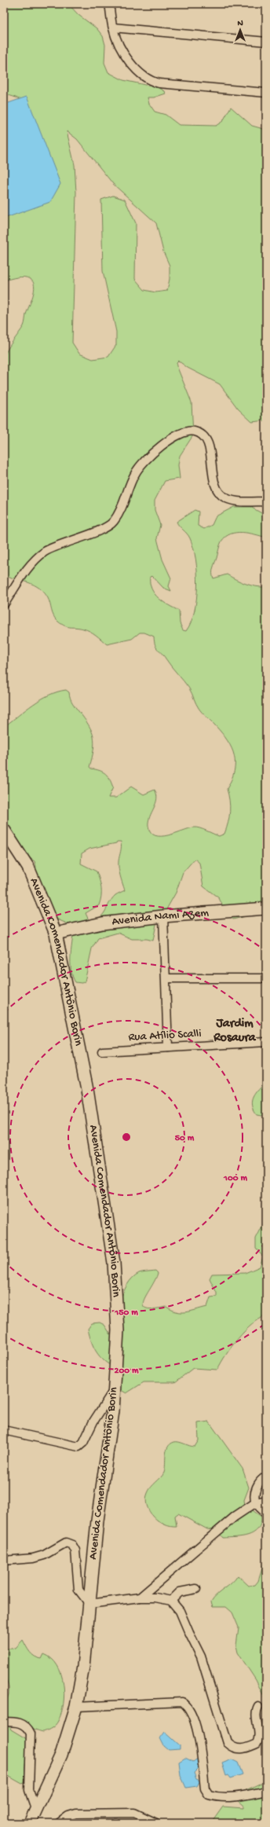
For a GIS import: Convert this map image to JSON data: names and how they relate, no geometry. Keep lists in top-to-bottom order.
{
  "streets": {
    "main road": ["Avenida Nami Azem", "Avenida Comendador Antônio Borin"],
    "street": ["Rua Atílio Scalli"]
  },
  "crossings": [
    ["Avenida Nami Azem", "Avenida Comendador Antônio Borin"]
  ],
  "districts": ["Jardim Rosaura"],
  "north": "top",
  "rings": [
    "50 m",
    "100 m",
    "150 m",
    "200 m"
  ]
}
